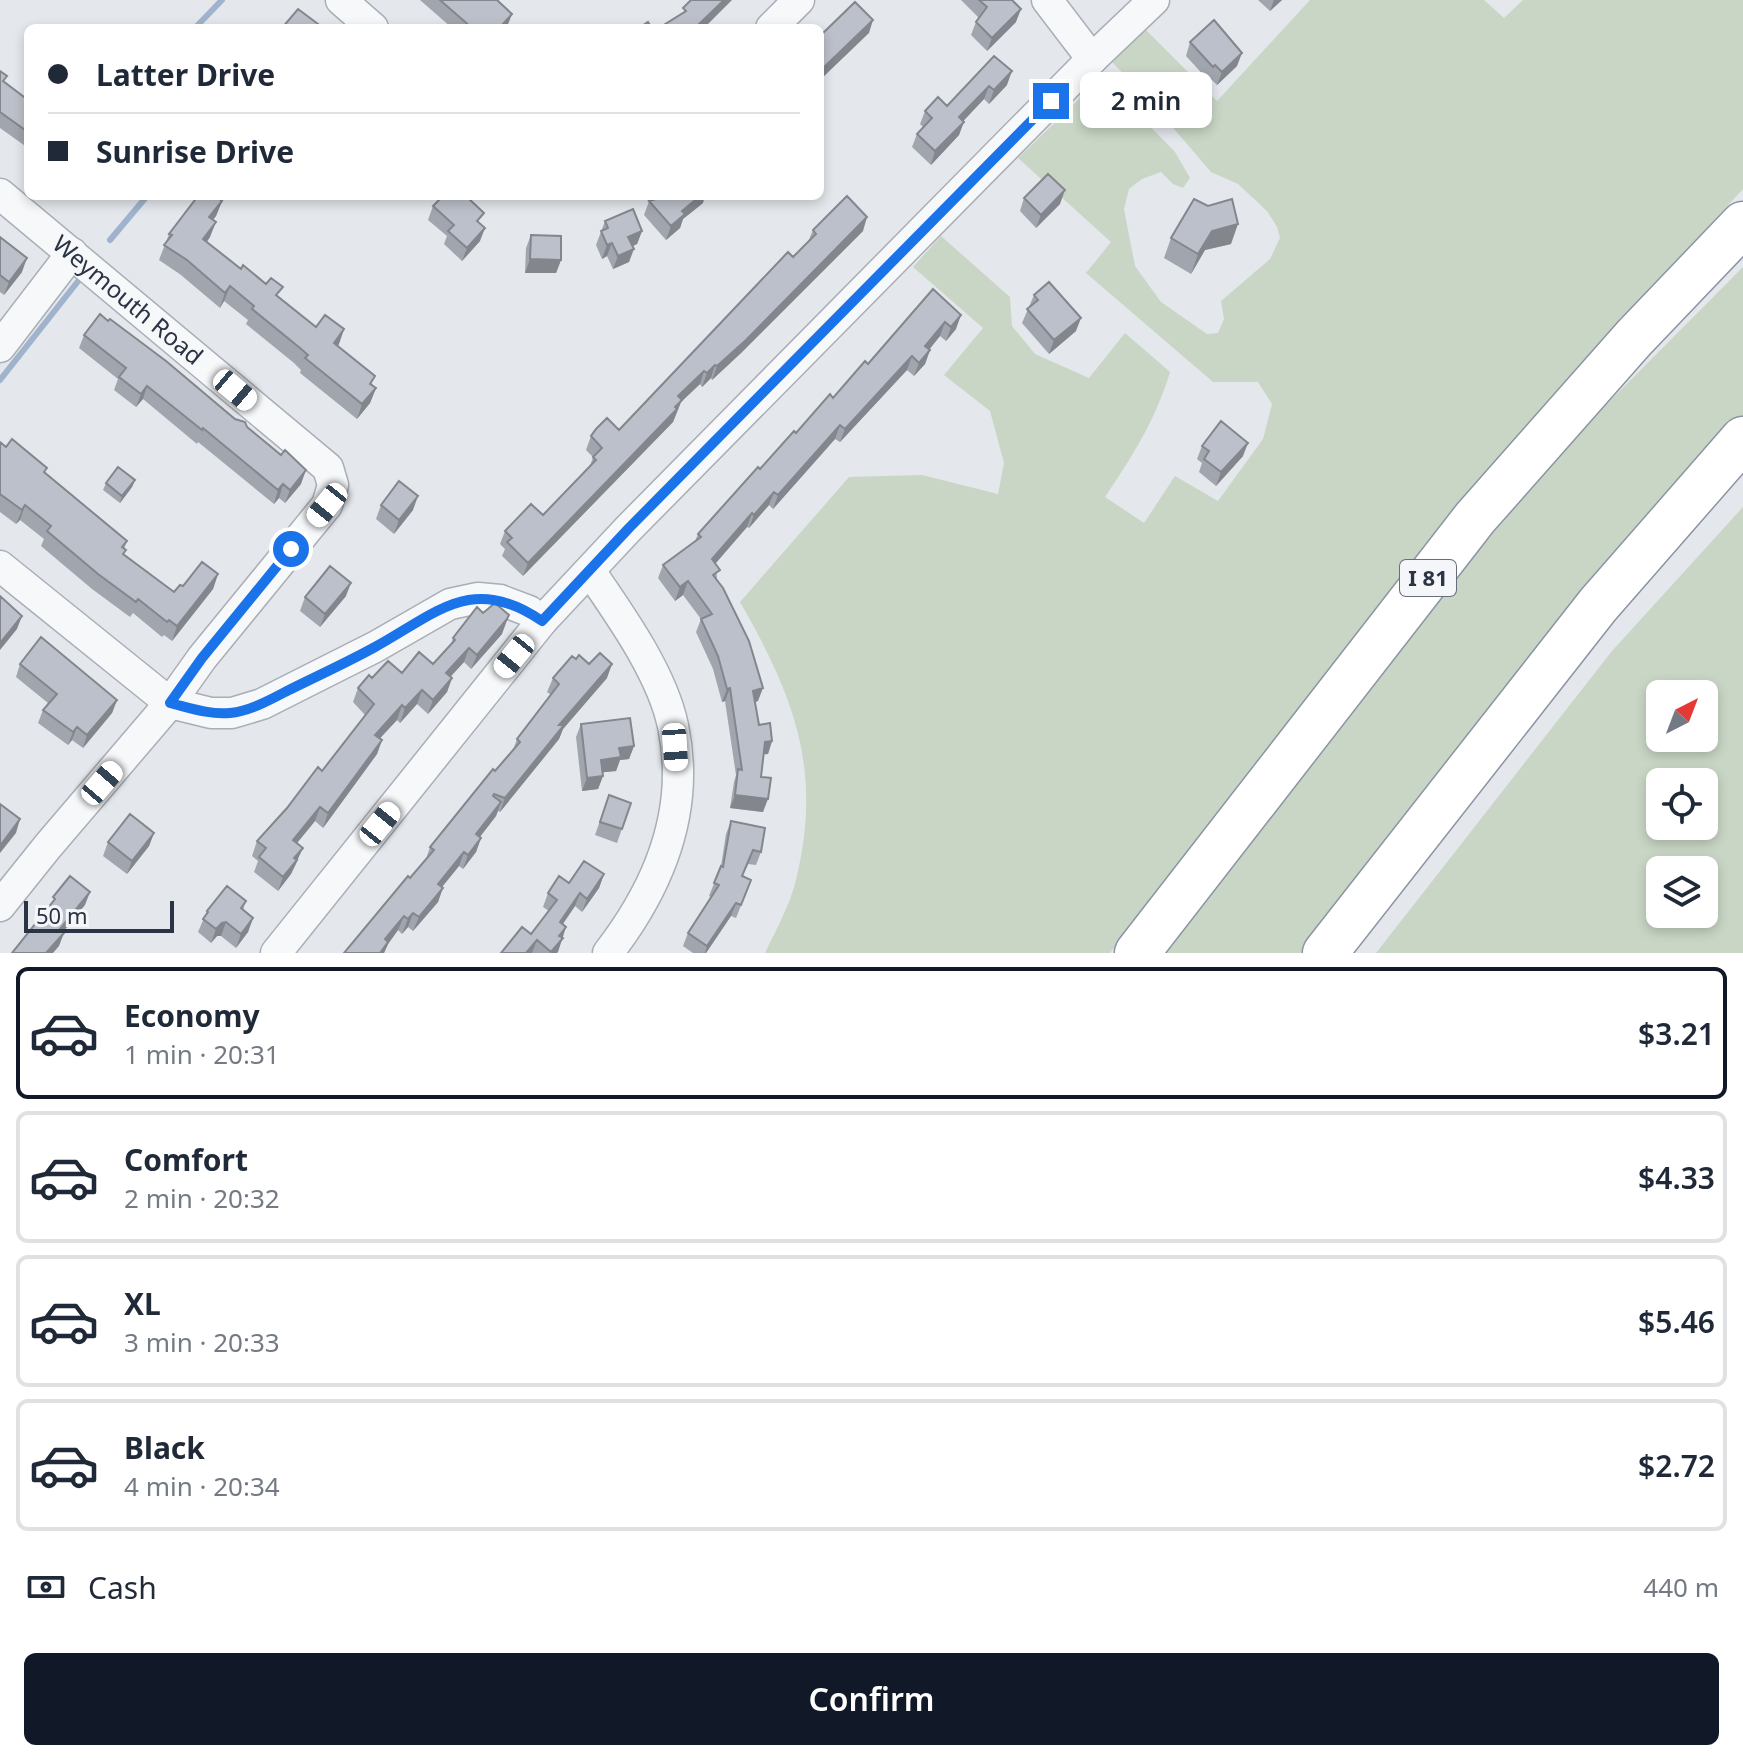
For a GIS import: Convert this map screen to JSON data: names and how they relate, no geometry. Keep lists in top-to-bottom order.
{
  "streets": {
    "highway": ["I 81"],
    "street": ["Weymouth Road"]
  },
  "scale_bar": "50 m",
  "north": "top right",
  "page": {
    "banner": ["Latter Drive", "Sunrise Drive"],
    "bubble": "2 min",
    "scale": "50 m",
    "list": [
      {
        "name": "Economy",
        "note": "1 min · 20:31",
        "value": "$3.21"
      },
      {
        "name": "Comfort",
        "note": "2 min · 20:32",
        "value": "$4.33"
      },
      {
        "name": "XL",
        "note": "3 min · 20:33",
        "value": "$5.46"
      },
      {
        "name": "Black",
        "note": "4 min · 20:34",
        "value": "$2.72"
      }
    ],
    "pay": ["Cash", "440 m"],
    "buttons": "Confirm"
  }
}
